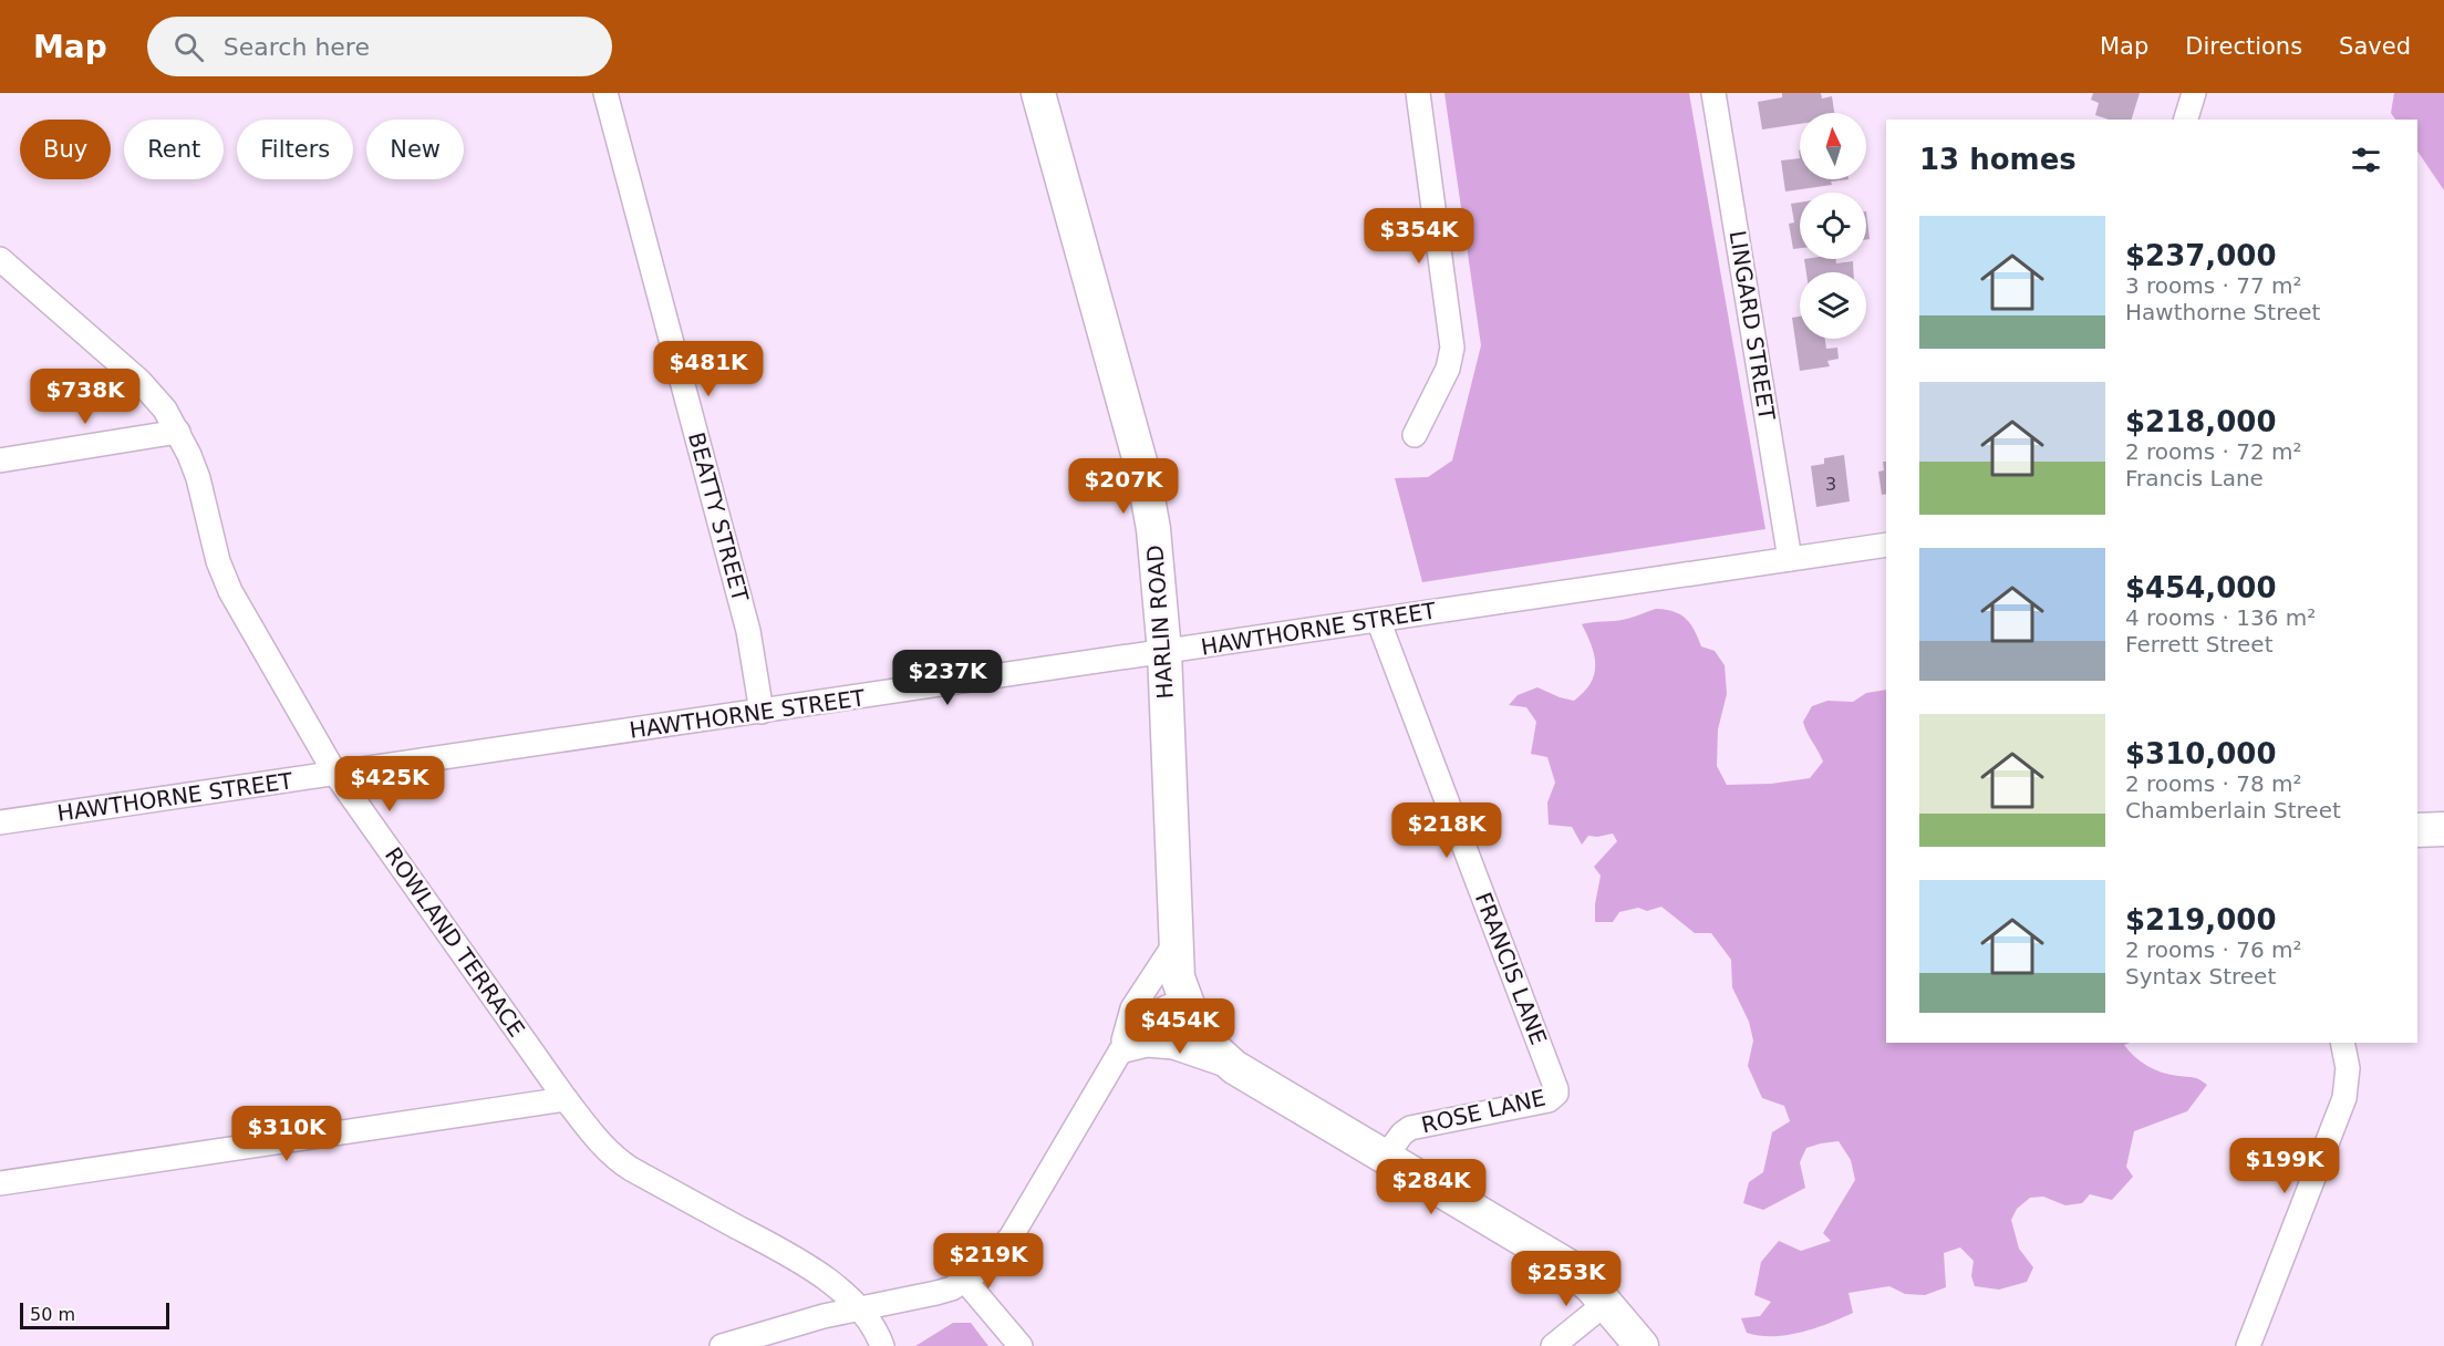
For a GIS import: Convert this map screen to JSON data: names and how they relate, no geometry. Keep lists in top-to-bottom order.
{
  "streets": {
    "main road": ["HARLIN ROAD"],
    "street": [
      "LINGARD STREET",
      "BEATTY STREET",
      "HAWTHORNE STREET",
      "ROWLAND TERRACE",
      "FRANCIS LANE",
      "ROSE LANE"
    ]
  },
  "crossings": [
    ["LINGARD STREET", "HAWTHORNE STREET"],
    ["BEATTY STREET", "HAWTHORNE STREET"],
    ["HARLIN ROAD", "HAWTHORNE STREET"],
    ["HARLIN ROAD", "ROSE LANE"],
    ["HAWTHORNE STREET", "ROWLAND TERRACE"],
    ["HAWTHORNE STREET", "FRANCIS LANE"],
    ["FRANCIS LANE", "ROSE LANE"]
  ],
  "house_numbers": ["3"],
  "scale_bar": "50 m",
  "north": "top",
  "page": {
    "header": "Map",
    "search": "Search here",
    "nav": ["Map", "Directions", "Saved"],
    "chip": [
      "Buy",
      "Rent",
      "Filters",
      "New"
    ],
    "heading": "13 homes",
    "list": [
      {
        "name": "$237,000",
        "note": "3 rooms · 77 m² · Hawthorne Street"
      },
      {
        "name": "$218,000",
        "note": "2 rooms · 72 m² · Francis Lane"
      },
      {
        "name": "$454,000",
        "note": "4 rooms · 136 m² · Ferrett Street"
      },
      {
        "name": "$310,000",
        "note": "2 rooms · 78 m² · Chamberlain Street"
      },
      {
        "name": "$219,000",
        "note": "2 rooms · 76 m² · Syntax Street"
      }
    ],
    "price": [
      "$354K",
      "$481K",
      "$738K",
      "$207K",
      "$237K",
      "$425K",
      "$218K",
      "$454K",
      "$310K",
      "$199K",
      "$284K",
      "$219K",
      "$253K"
    ],
    "scale": "50 m"
  }
}
